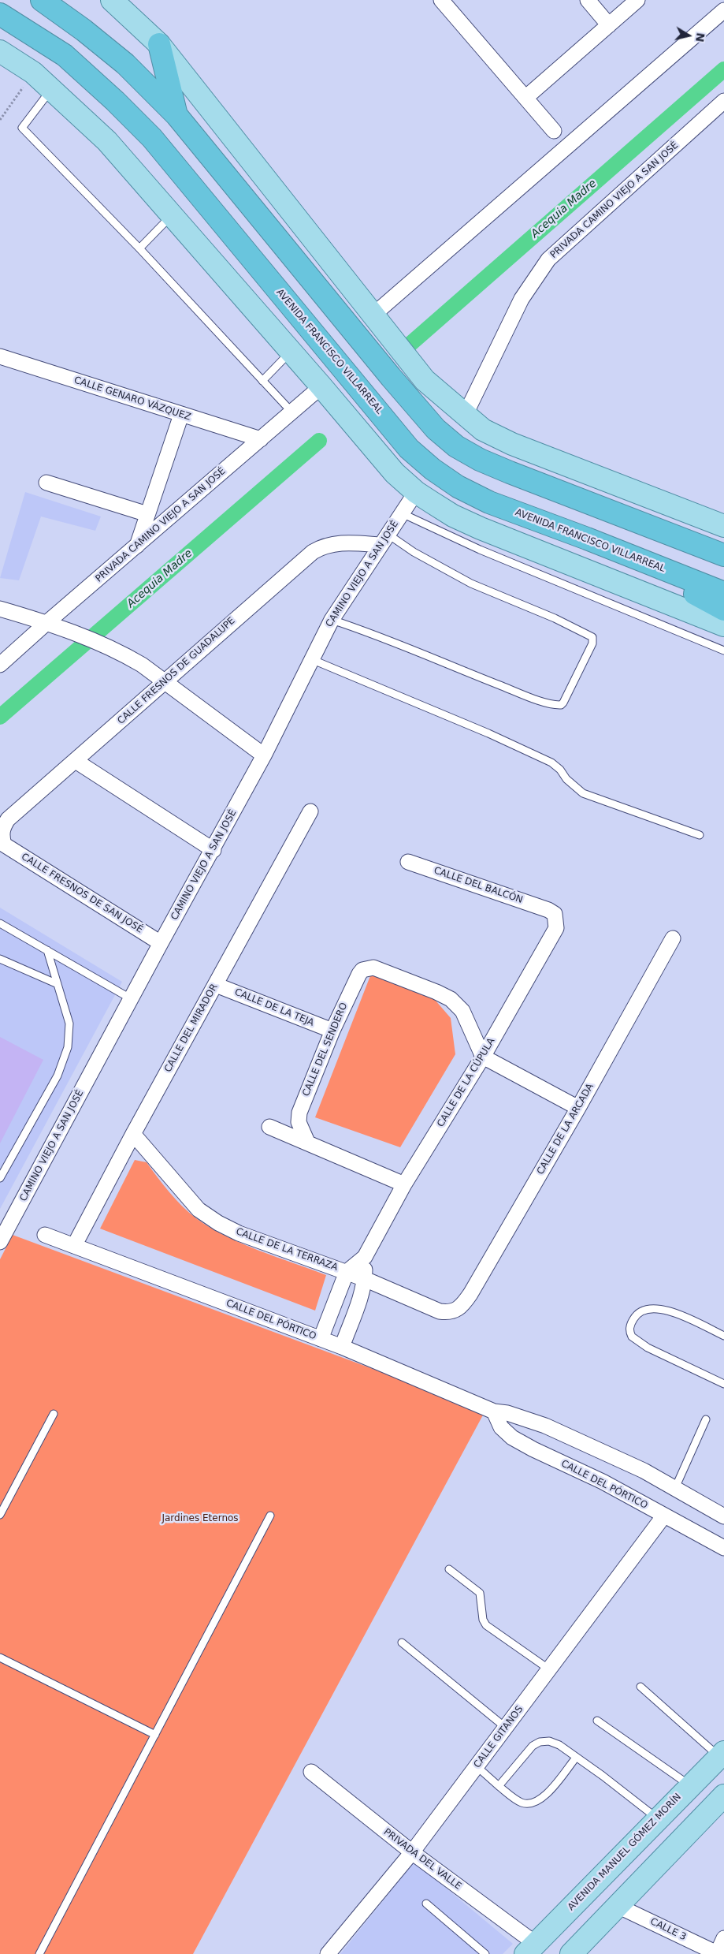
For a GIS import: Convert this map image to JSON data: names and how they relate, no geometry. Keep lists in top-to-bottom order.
{
  "streets": {
    "highway": ["AVENIDA FRANCISCO VILLARREAL"],
    "main road": ["AVENIDA MANUEL GÓMEZ MORÍN"],
    "street": [
      "PRIVADA CAMINO VIEJO A SAN JOSÉ",
      "CALLE GENARO VÁZQUEZ",
      "CAMINO VIEJO A SAN JOSÉ",
      "CALLE FRESNOS DE GUADALUPE",
      "CALLE DEL BALCÓN",
      "CALLE FRESNOS DE SAN JOSÉ",
      "CALLE DE LA TEJA",
      "CALLE DEL MIRADOR",
      "CALLE DEL SENDERO",
      "CALLE DE LA CÚPULA",
      "CALLE DE LA ARCADA",
      "CALLE DE LA TERRAZA",
      "CALLE DEL PÓRTICO",
      "CALLE GITANOS",
      "PRIVADA DEL VALLE",
      "CALLE 3"
    ]
  },
  "crossings": [
    ["PRIVADA CAMINO VIEJO A SAN JOSÉ", "CALLE GENARO VÁZQUEZ"],
    ["CAMINO VIEJO A SAN JOSÉ", "CALLE FRESNOS DE GUADALUPE"],
    ["CAMINO VIEJO A SAN JOSÉ", "CALLE FRESNOS DE SAN JOSÉ"],
    ["CALLE FRESNOS DE GUADALUPE", "CALLE FRESNOS DE SAN JOSÉ"],
    ["CALLE DEL BALCÓN", "CALLE DE LA CÚPULA"],
    ["CALLE DE LA TEJA", "CALLE DEL MIRADOR"],
    ["CALLE DE LA TEJA", "CALLE DEL SENDERO"],
    ["CALLE DEL MIRADOR", "CALLE DE LA TERRAZA"],
    ["CALLE DEL MIRADOR", "CALLE DEL PÓRTICO"],
    ["CALLE DEL SENDERO", "CALLE DE LA CÚPULA"],
    ["CALLE DE LA CÚPULA", "CALLE DE LA TERRAZA"],
    ["CALLE DE LA CÚPULA", "CALLE DEL PÓRTICO"],
    ["CALLE DE LA ARCADA", "CALLE DE LA TERRAZA"],
    ["CALLE DEL PÓRTICO", "CALLE GITANOS"],
    ["CALLE GITANOS", "PRIVADA DEL VALLE"],
    ["AVENIDA MANUEL GÓMEZ MORÍN", "PRIVADA DEL VALLE"]
  ],
  "water": ["Acequia Madre"],
  "parks": ["Jardines Eternos"],
  "north": "right"
}
